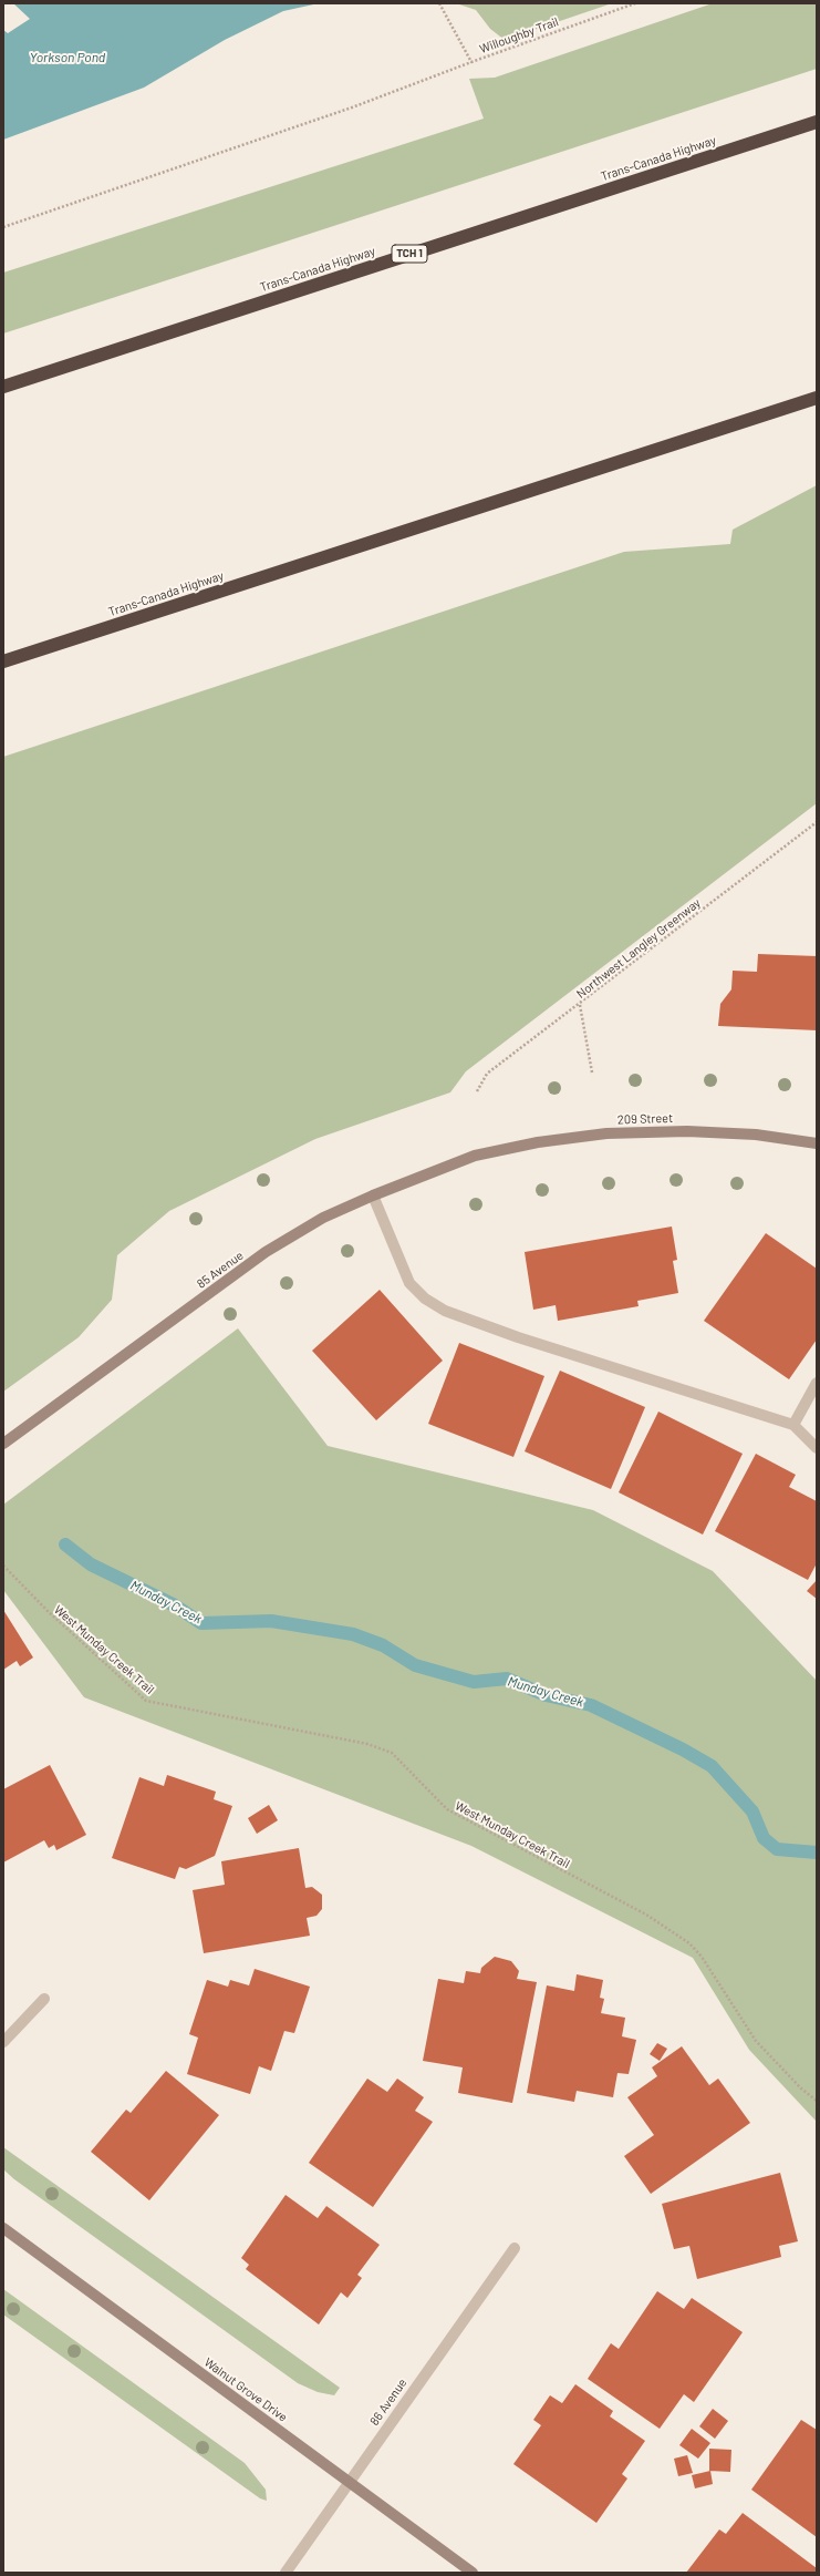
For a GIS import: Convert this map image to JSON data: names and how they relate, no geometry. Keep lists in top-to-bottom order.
{
  "streets": {
    "highway": ["Trans-Canada Highway", "TCH 1"],
    "street": [
      "209 Street",
      "85 Avenue",
      "Walnut Grove Drive",
      "86 Avenue"
    ],
    "path": ["Willoughby Trail", "Northwest Langley Greenway", "West Munday Creek Trail"]
  },
  "crossings": [
    ["209 Street", "85 Avenue"],
    ["Walnut Grove Drive", "86 Avenue"]
  ],
  "water": ["Yorkson Pond", "Munday Creek"]
}
